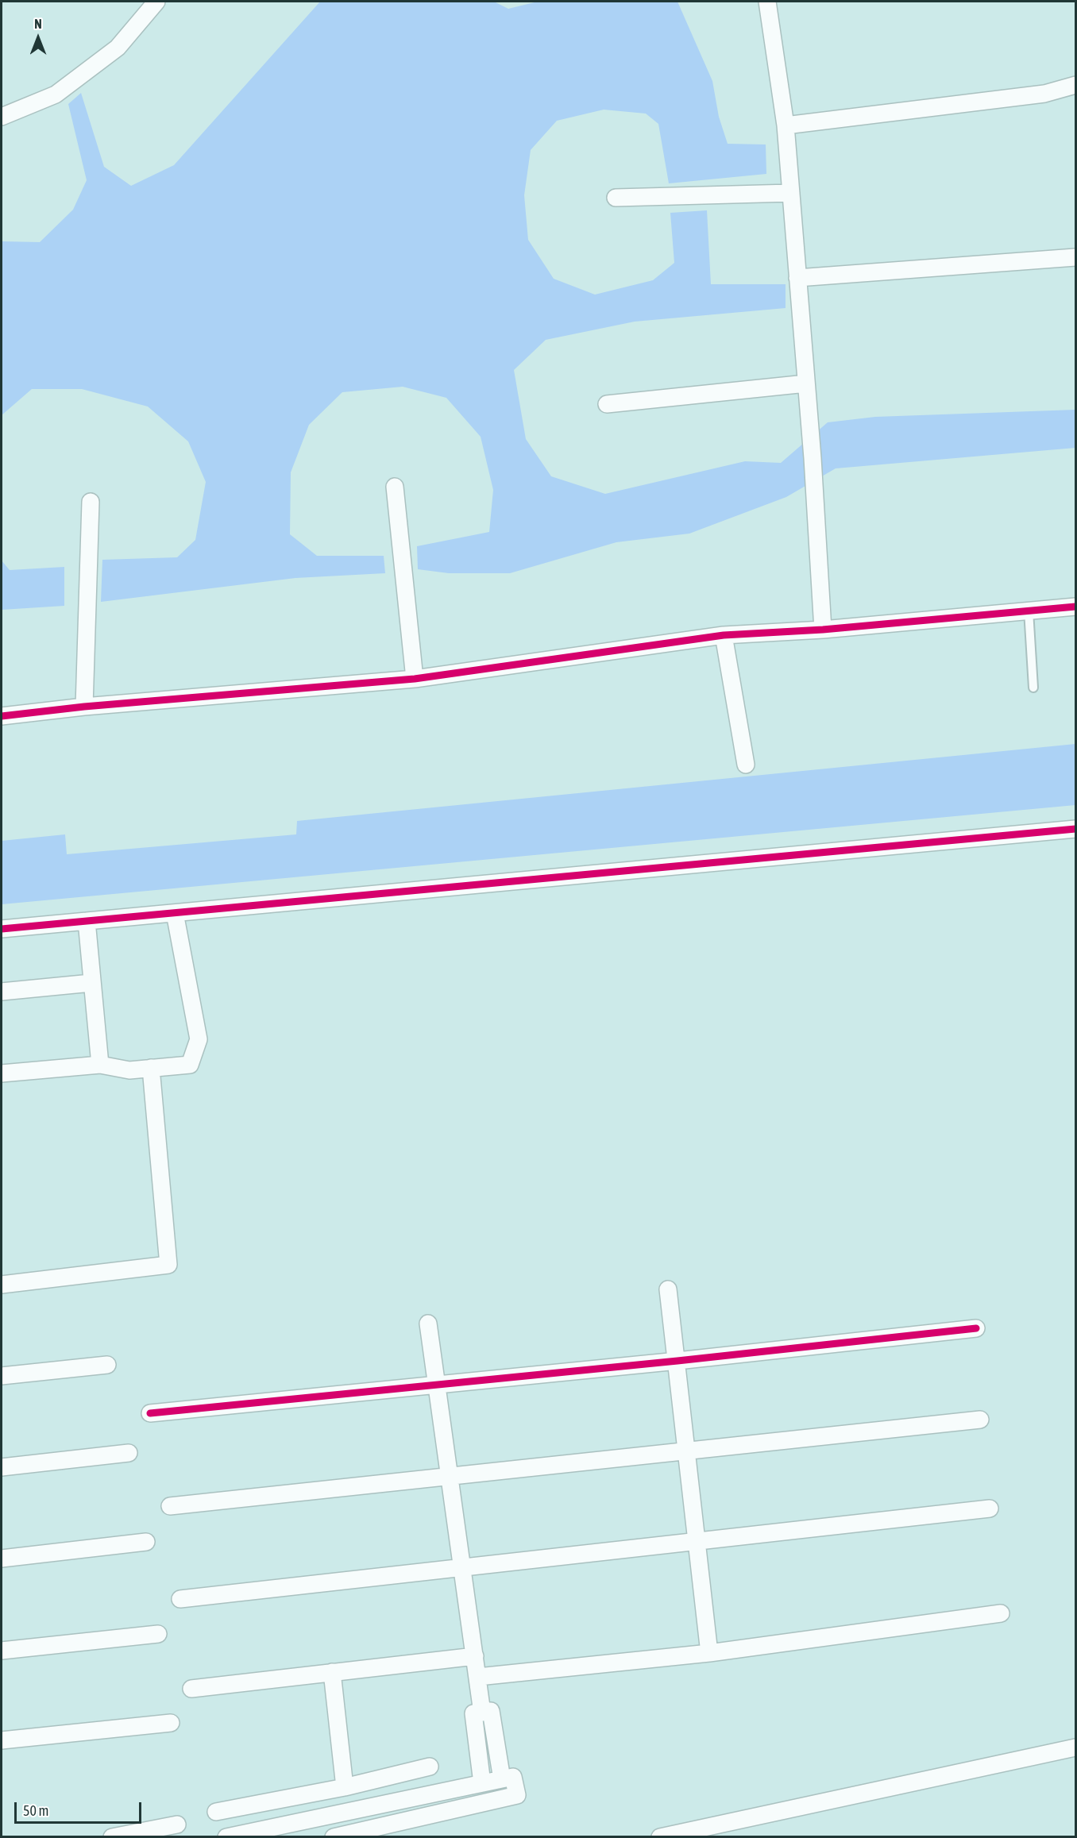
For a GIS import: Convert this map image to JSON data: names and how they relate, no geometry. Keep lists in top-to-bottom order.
{
  "scale_bar": "50 m",
  "north": "top"
}
